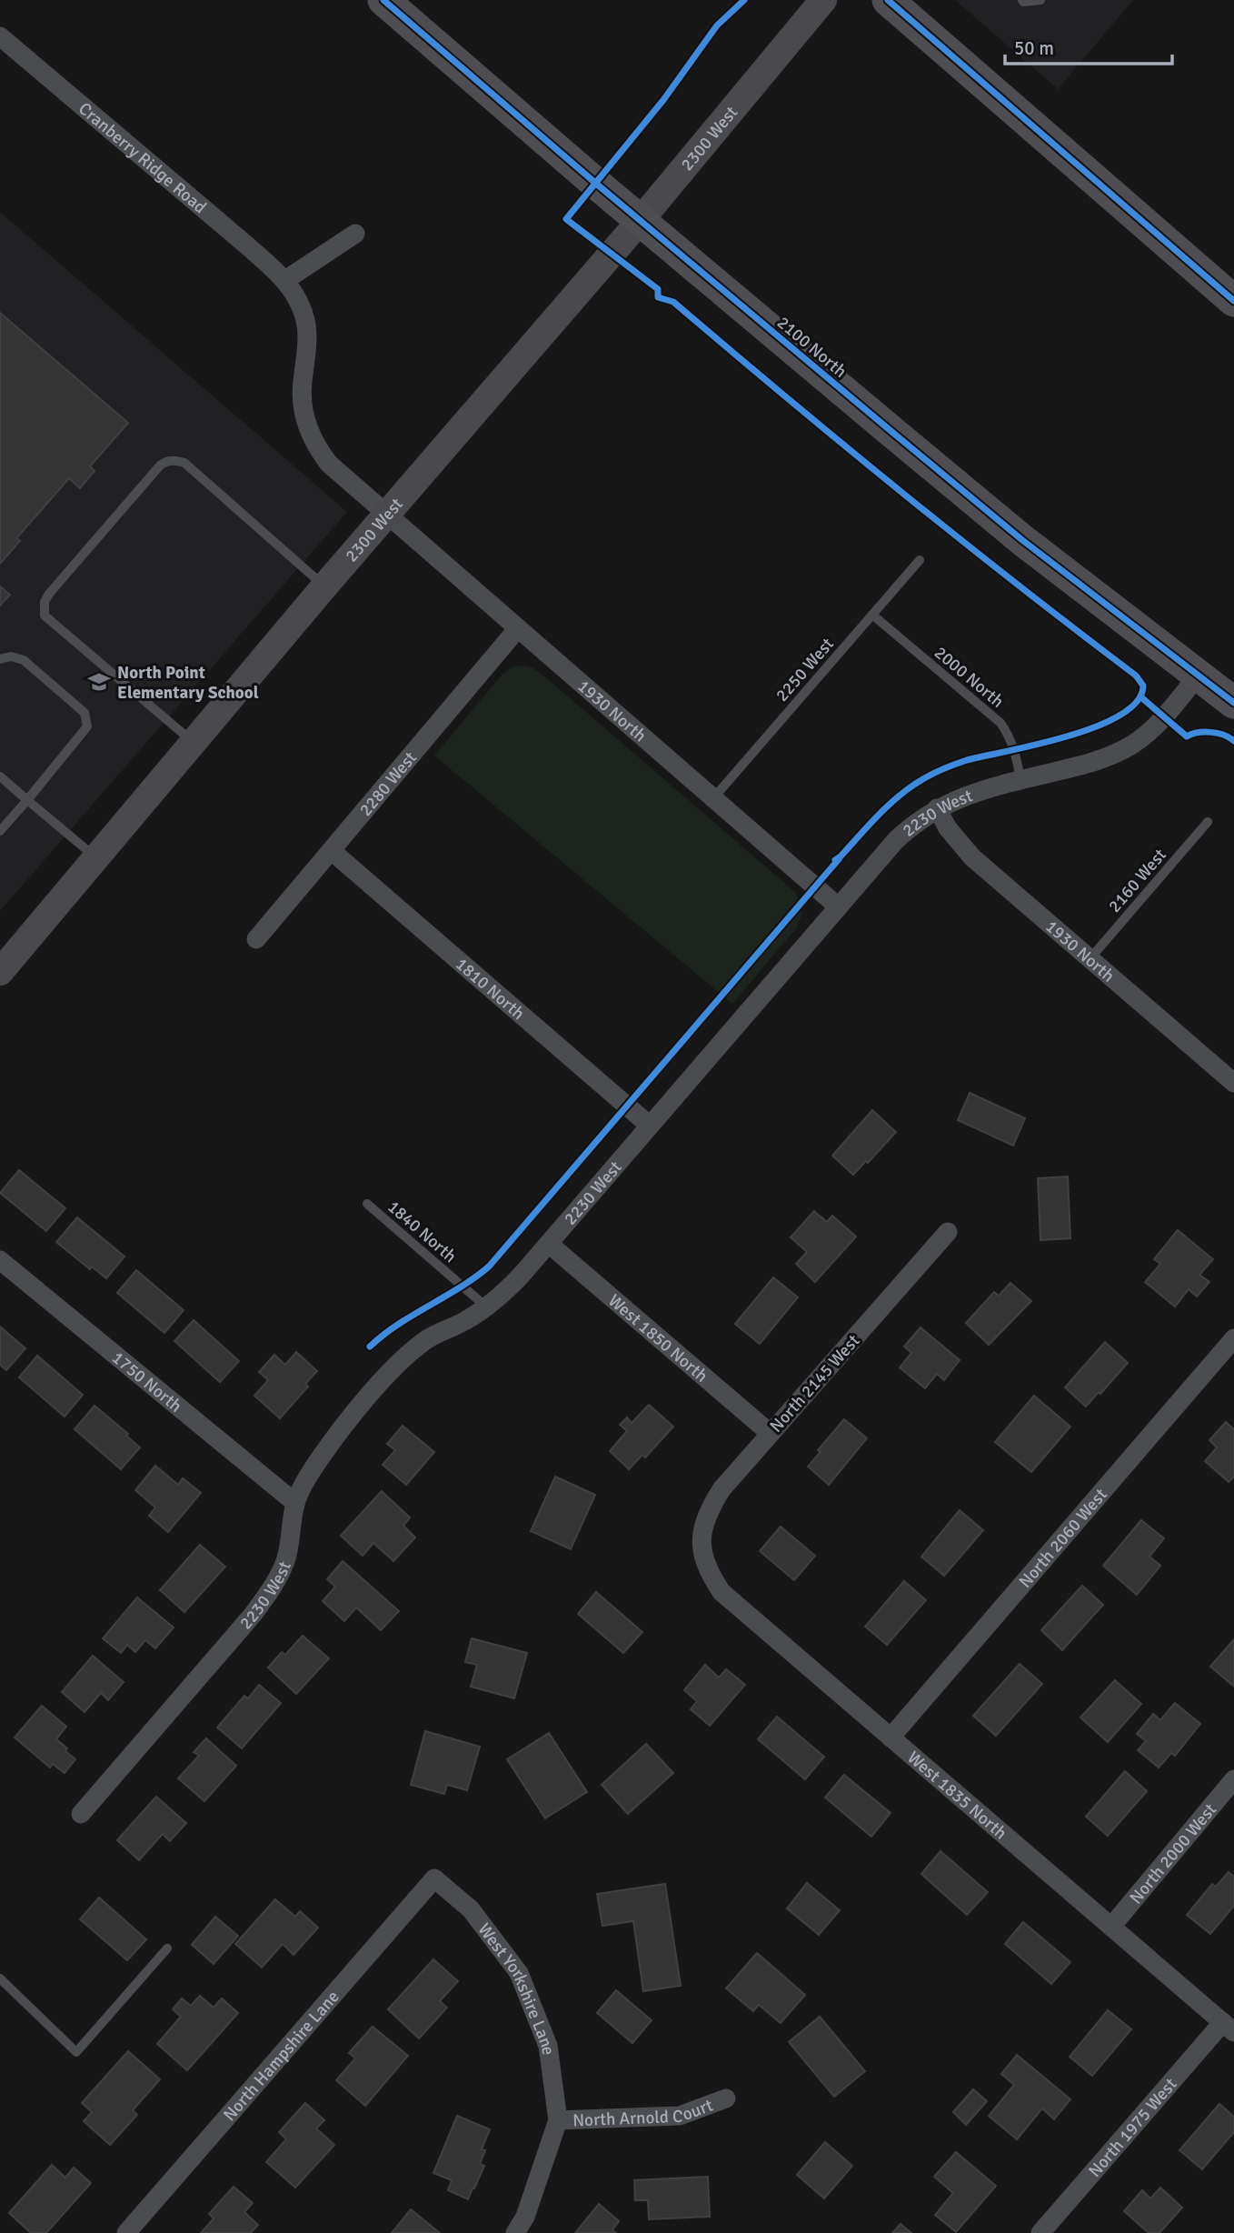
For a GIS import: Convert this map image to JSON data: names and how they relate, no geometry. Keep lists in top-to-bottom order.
{
  "streets": {
    "highway": ["2100 North"],
    "main road": ["2300 West"],
    "street": [
      "Cranberry Ridge Road",
      "1930 North",
      "2280 West",
      "2230 West",
      "1810 North",
      "West 1850 North",
      "1750 North",
      "North 2145 West",
      "North 2060 West",
      "West 1835 North",
      "North 2000 West",
      "West Yorkshire Lane",
      "North Hampshire Lane",
      "North Arnold Court",
      "North 1975 West"
    ],
    "lane": [
      "2250 West",
      "2000 North",
      "2160 West",
      "1840 North"
    ]
  },
  "crossings": [
    ["2300 West", "Cranberry Ridge Road"],
    ["2300 West", "2100 North"],
    ["2300 West", "1930 North"],
    ["Cranberry Ridge Road", "1930 North"],
    ["2100 North", "2230 West"],
    ["2250 West", "2000 North"],
    ["2250 West", "1930 North"],
    ["2000 North", "2230 West"],
    ["1930 North", "2280 West"],
    ["1930 North", "2230 West"],
    ["1930 North", "2160 West"],
    ["2280 West", "1810 North"],
    ["2230 West", "1810 North"],
    ["2230 West", "1840 North"],
    ["2230 West", "West 1850 North"],
    ["2230 West", "1750 North"],
    ["West 1850 North", "North 2145 West"],
    ["North 2145 West", "West 1835 North"],
    ["North 2060 West", "West 1835 North"],
    ["West 1835 North", "North 2000 West"],
    ["West 1835 North", "North 1975 West"],
    ["West Yorkshire Lane", "North Hampshire Lane"],
    ["West Yorkshire Lane", "North Arnold Court"]
  ],
  "places": {
    "school or university": ["North Point Elementary School"]
  },
  "scale_bar": "50 m"
}
